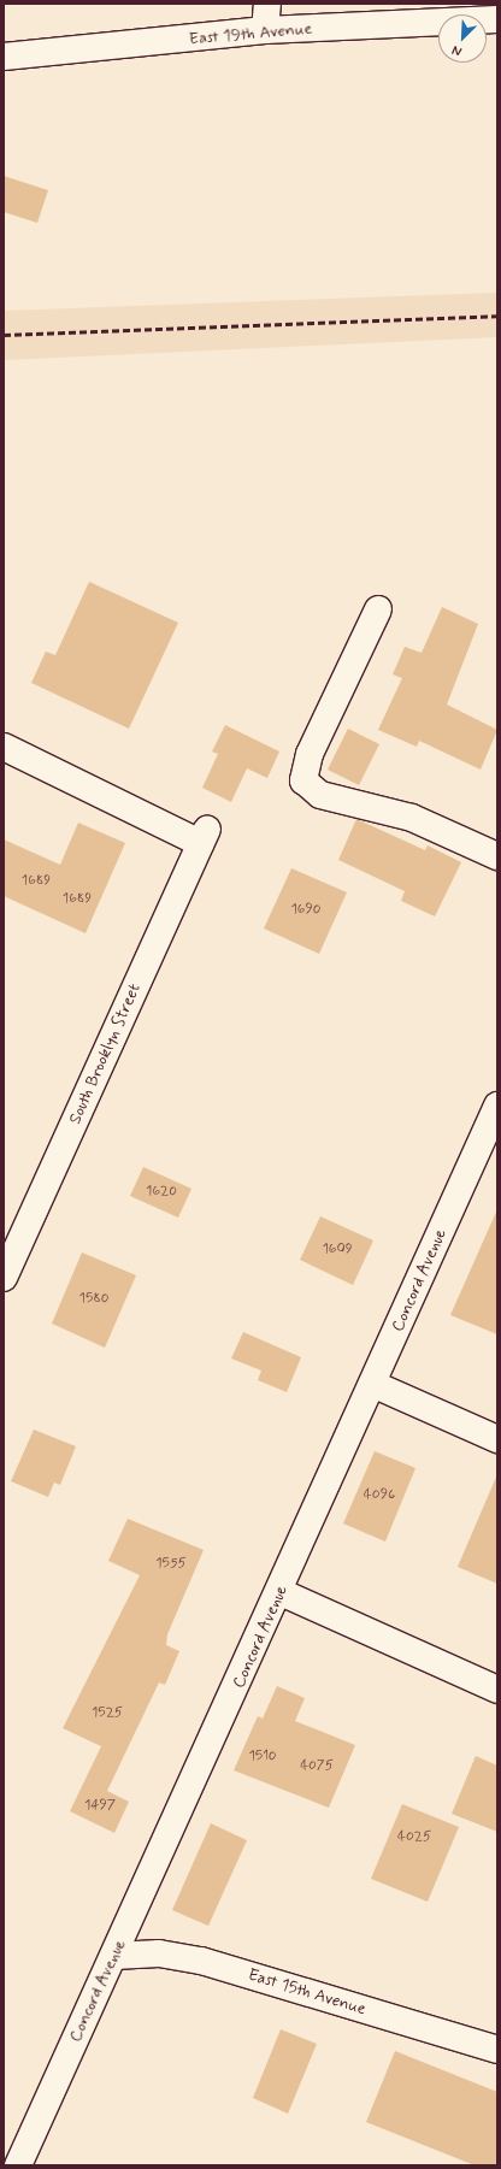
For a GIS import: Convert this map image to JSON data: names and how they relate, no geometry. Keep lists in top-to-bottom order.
{
  "streets": {
    "street": [
      "East 19th Avenue",
      "South Brooklyn Street",
      "Concord Avenue",
      "East 15th Avenue"
    ]
  },
  "crossings": [
    ["Concord Avenue", "East 15th Avenue"]
  ],
  "house_numbers": [
    "1689",
    "1689",
    "1690",
    "1620",
    "1609",
    "1580",
    "4096",
    "1555",
    "1525",
    "1510",
    "4075",
    "1497",
    "4025"
  ],
  "north": "bottom left"
}
